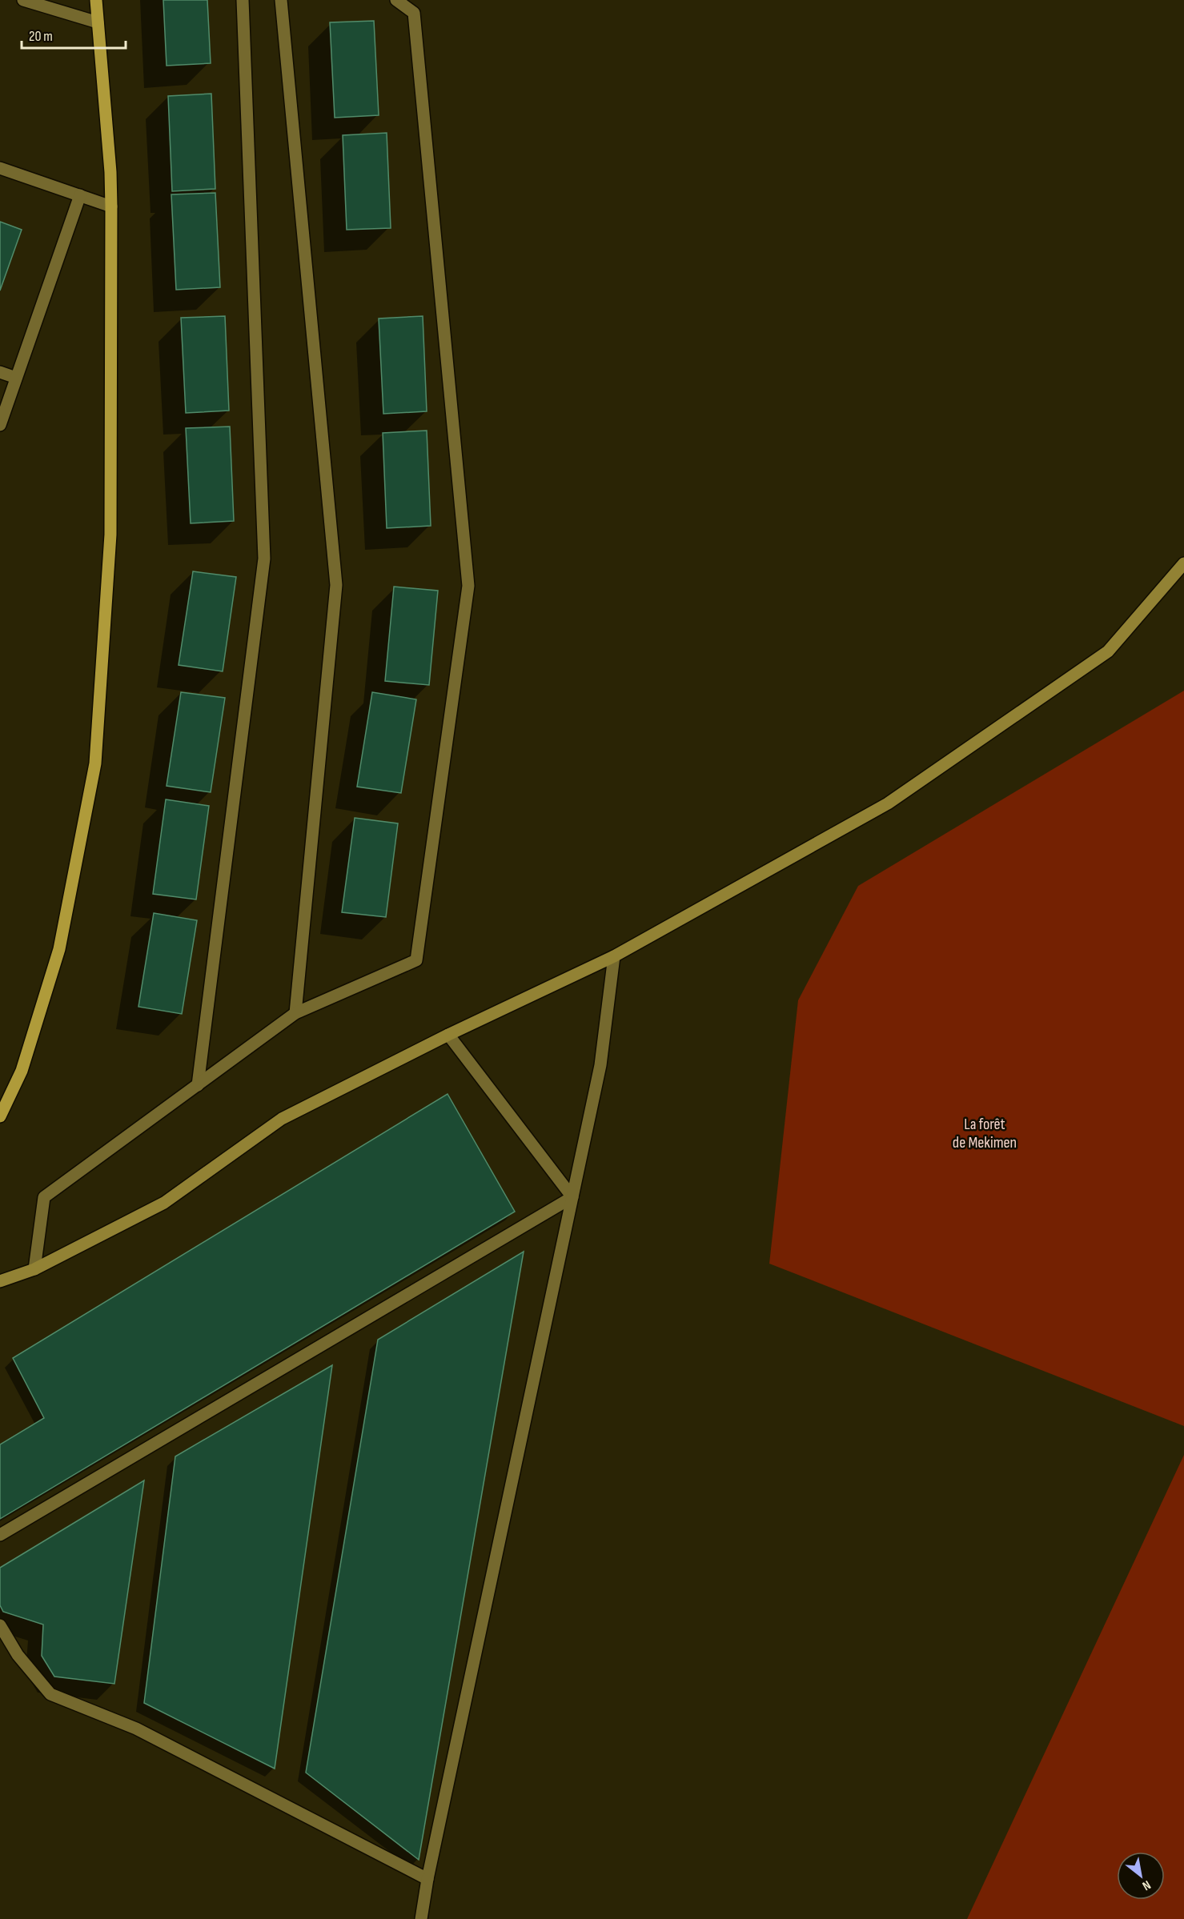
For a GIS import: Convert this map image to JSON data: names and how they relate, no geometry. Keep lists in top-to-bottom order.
{
  "parks": ["La forêt de Mekimen"],
  "scale_bar": "20 m",
  "north": "bottom right"
}
